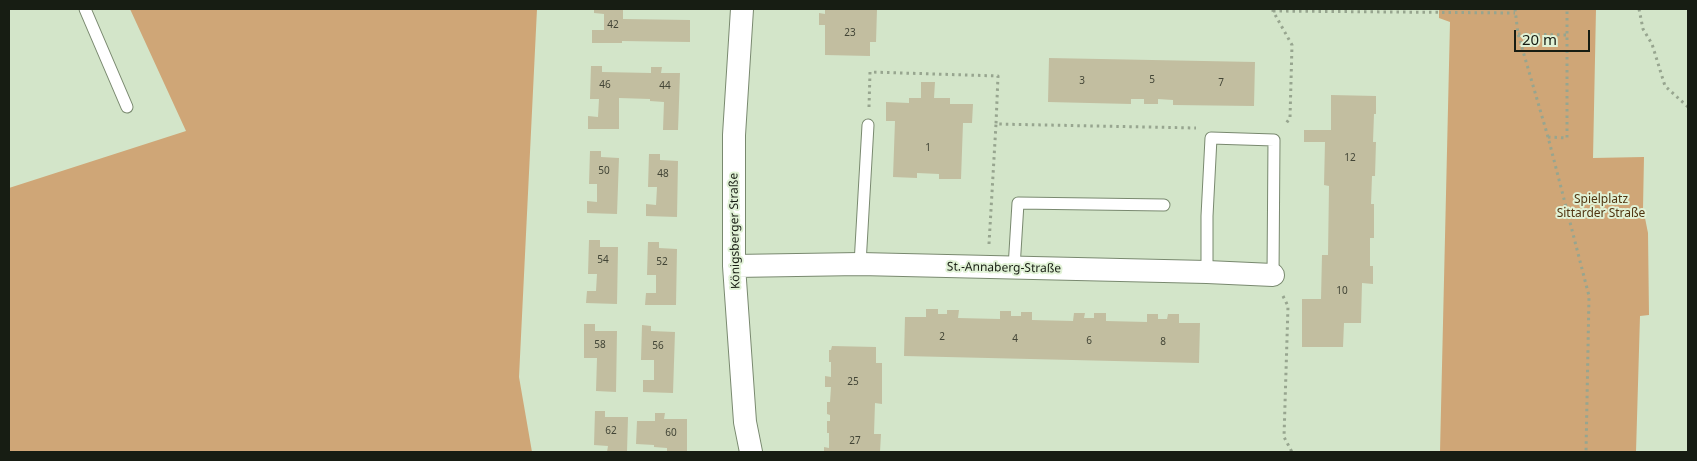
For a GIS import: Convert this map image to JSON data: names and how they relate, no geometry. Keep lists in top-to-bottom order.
{
  "streets": {
    "street": ["Königsberger Straße", "St.-Annaberg-Straße"]
  },
  "crossings": [
    ["Königsberger Straße", "St.-Annaberg-Straße"]
  ],
  "parks": ["Spielplatz Sittarder Straße"],
  "house_numbers": [
    "42",
    "23",
    "5",
    "3",
    "7",
    "46",
    "44",
    "1",
    "12",
    "50",
    "48",
    "54",
    "52",
    "10",
    "2",
    "4",
    "6",
    "8",
    "58",
    "56",
    "25",
    "62",
    "60",
    "27"
  ],
  "scale_bar": "20 m"
}
